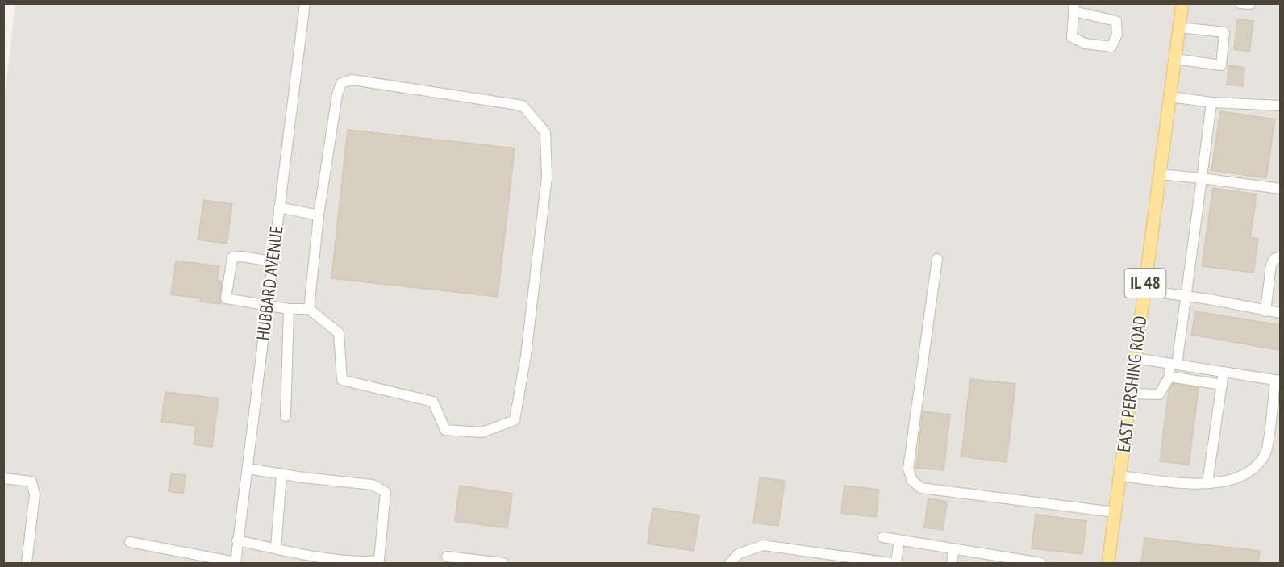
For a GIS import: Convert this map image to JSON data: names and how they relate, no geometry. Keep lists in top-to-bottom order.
{
  "streets": {
    "main road": ["IL 48", "EAST PERSHING ROAD"],
    "street": ["HUBBARD AVENUE"]
  }
}
